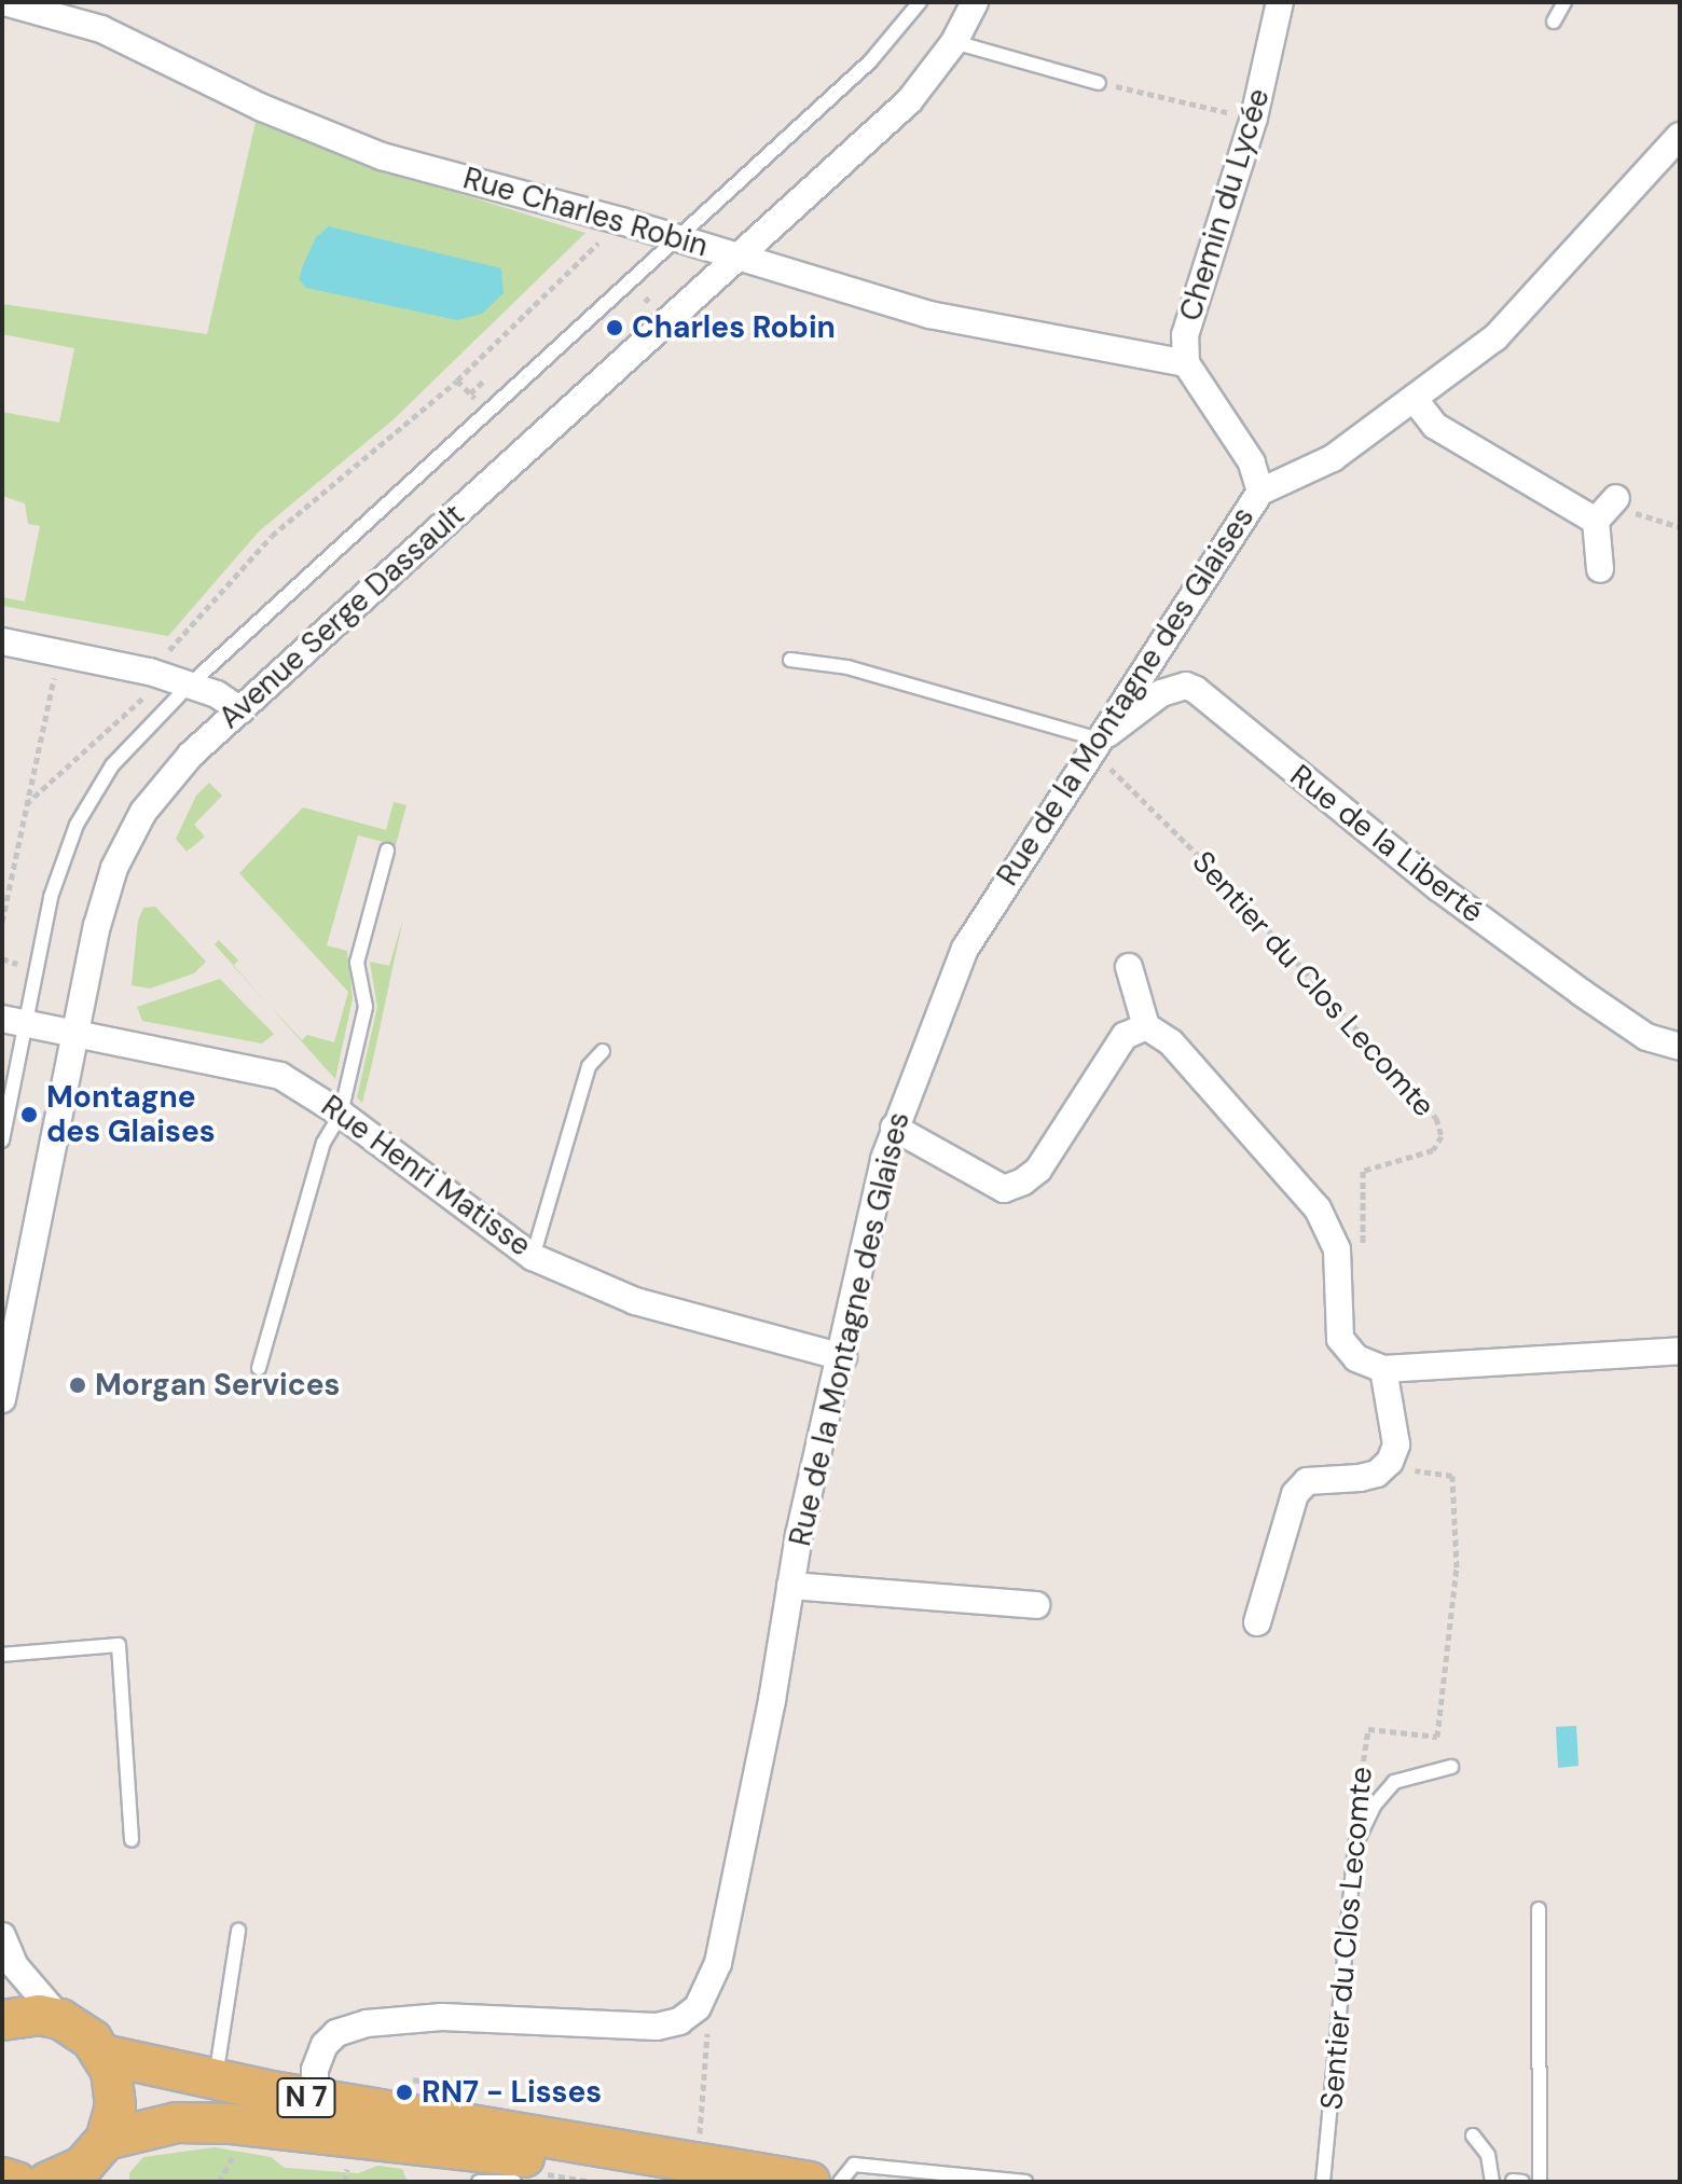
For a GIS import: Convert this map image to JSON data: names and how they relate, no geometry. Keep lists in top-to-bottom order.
{
  "streets": {
    "main road": ["N 7"],
    "street": [
      "Chemin du Lycée",
      "Rue Charles Robin",
      "Avenue Serge Dassault",
      "Rue de la Montagne des Glaises",
      "Rue de la Liberté",
      "Rue Henri Matisse"
    ],
    "lane": ["Sentier du Clos Lecomte"]
  },
  "crossings": [
    ["Chemin du Lycée", "Rue Charles Robin"],
    ["Chemin du Lycée", "Rue de la Montagne des Glaises"],
    ["Rue Charles Robin", "Avenue Serge Dassault"],
    ["Avenue Serge Dassault", "Rue Henri Matisse"],
    ["Rue de la Montagne des Glaises", "Rue de la Liberté"],
    ["Rue de la Montagne des Glaises", "Sentier du Clos Lecomte"],
    ["Rue de la Montagne des Glaises", "Rue Henri Matisse"],
    ["Rue de la Montagne des Glaises", "N 7"],
    ["Rue de la Liberté", "Sentier du Clos Lecomte"]
  ],
  "places": [
    "Charles Robin",
    "Montagne des Glaises",
    "Morgan Services",
    "RN7 - Lisses"
  ]
}
